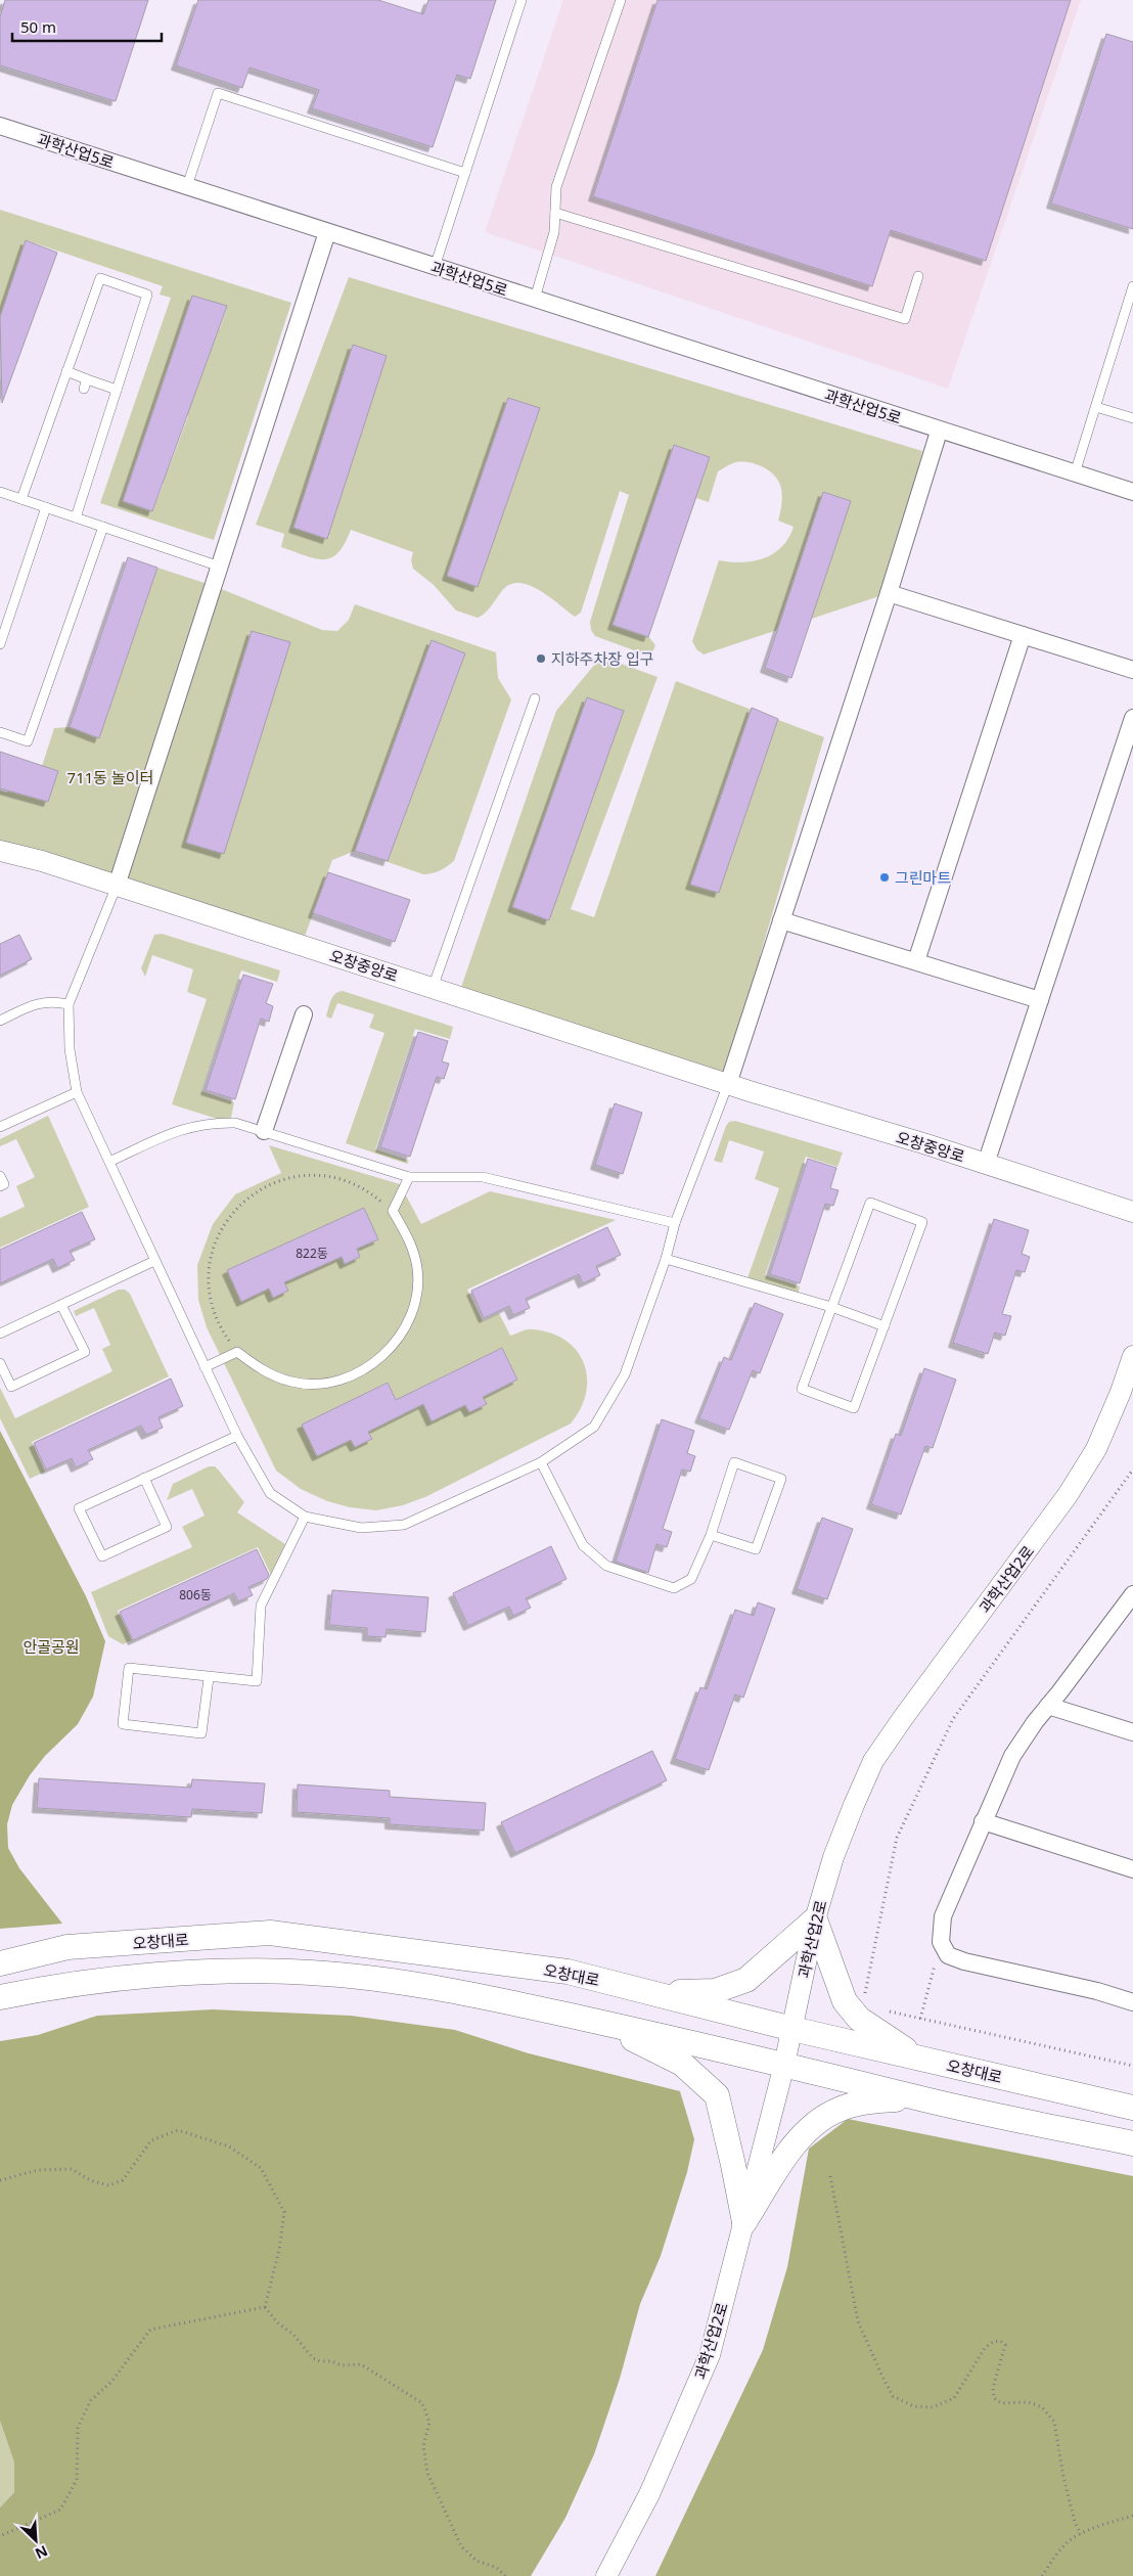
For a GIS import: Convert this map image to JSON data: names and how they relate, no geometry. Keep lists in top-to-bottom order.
{
  "streets": {
    "main road": ["오창대로"],
    "street": ["과학산업5로", "오창중앙로", "과학산업2로"]
  },
  "crossings": [
    ["과학산업2로", "오창대로"]
  ],
  "parks": ["711동 놀이터", "안골공원"],
  "places": ["지하주차장 입구", "그린마트"],
  "house_numbers": ["822동", "806동"],
  "scale_bar": "50 m",
  "north": "bottom right"
}
